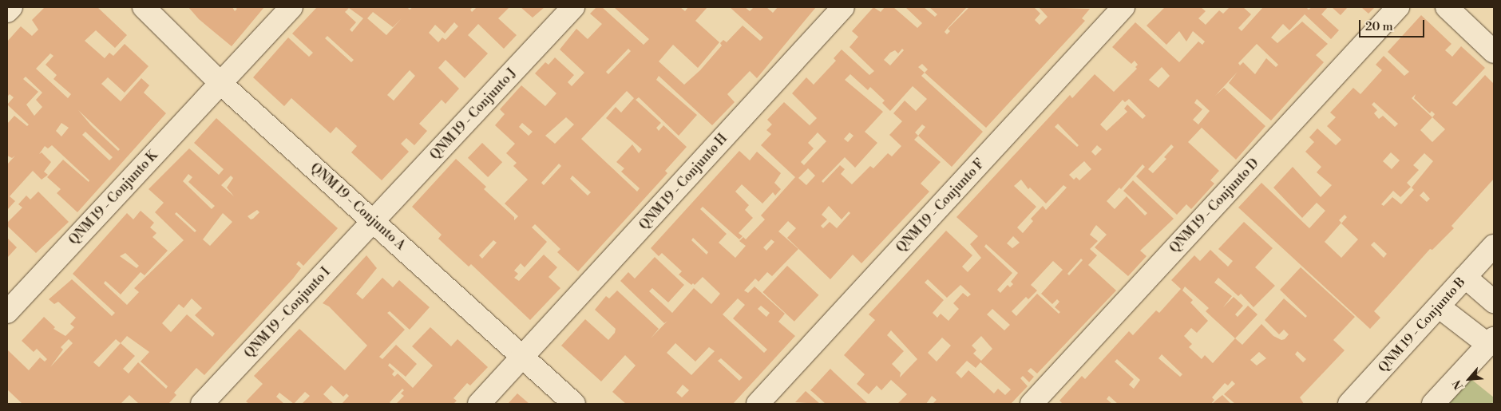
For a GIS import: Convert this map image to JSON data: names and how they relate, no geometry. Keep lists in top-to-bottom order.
{
  "streets": {
    "street": [
      "QNM 19 - Conjunto J",
      "QNM 19 - Conjunto H",
      "QNM 19 - Conjunto K",
      "QNM 19 - Conjunto F",
      "QNM 19 - Conjunto D",
      "QNM 19 - Conjunto A",
      "QNM 19 - Conjunto I",
      "QNM 19 - Conjunto B"
    ]
  },
  "crossings": [
    ["QNM 19 - Conjunto J", "QNM 19 - Conjunto A"],
    ["QNM 19 - Conjunto J", "QNM 19 - Conjunto I"],
    ["QNM 19 - Conjunto H", "QNM 19 - Conjunto A"],
    ["QNM 19 - Conjunto K", "QNM 19 - Conjunto A"],
    ["QNM 19 - Conjunto A", "QNM 19 - Conjunto I"]
  ],
  "scale_bar": "20 m",
  "north": "bottom left"
}
